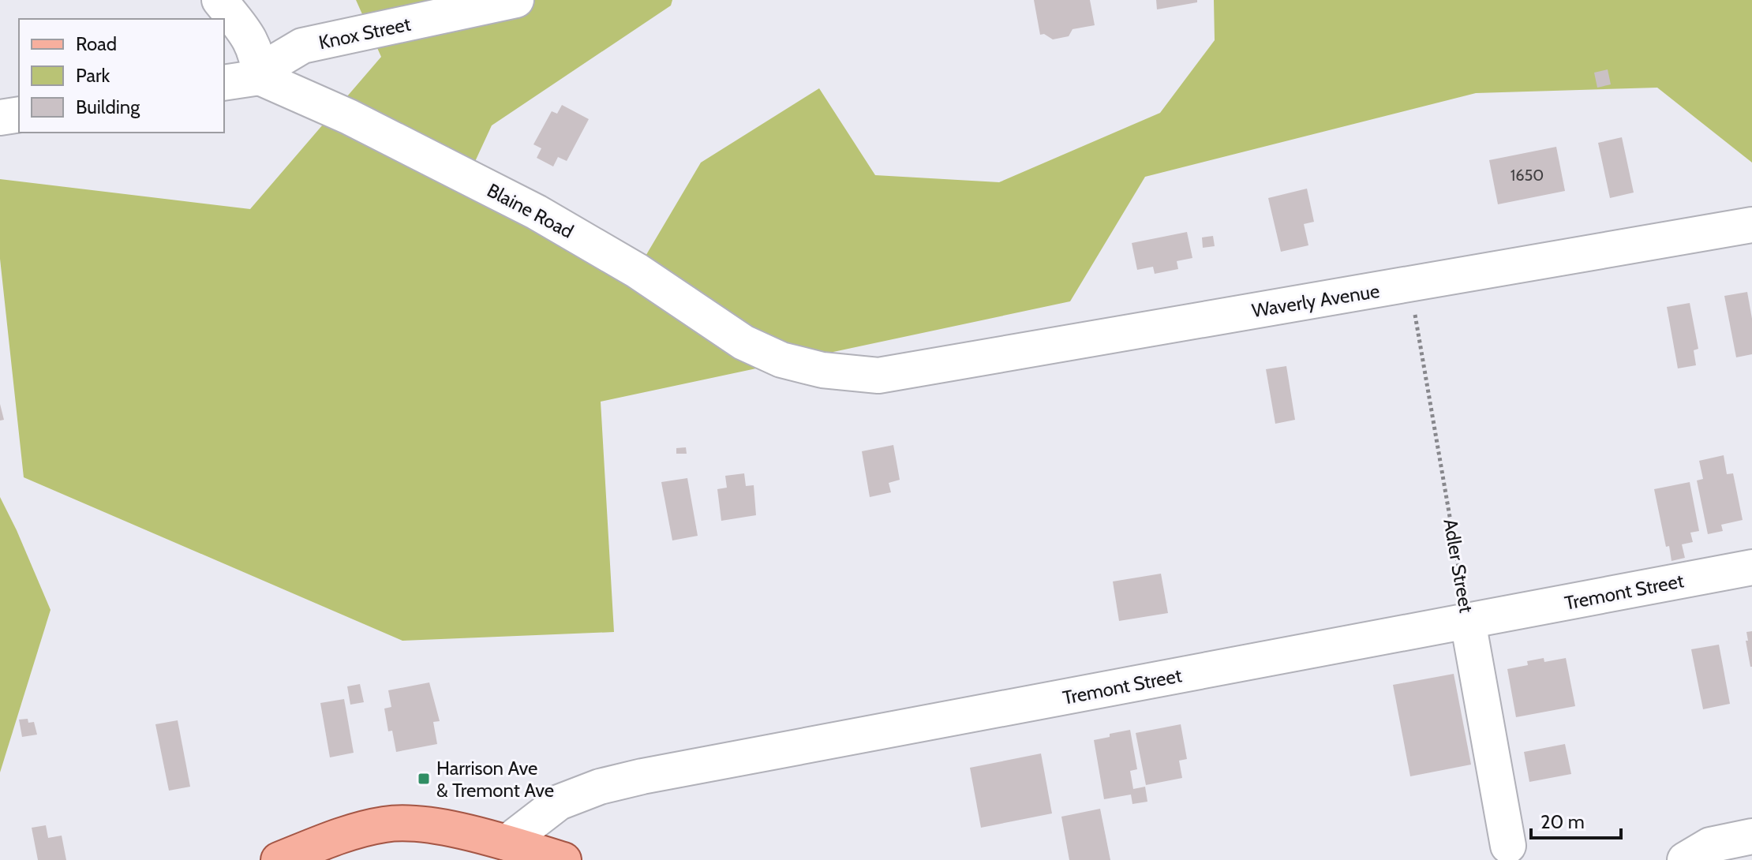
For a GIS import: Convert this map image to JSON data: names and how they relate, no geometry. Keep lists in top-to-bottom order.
{
  "streets": {
    "street": [
      "Knox Street",
      "Blaine Road",
      "Waverly Avenue",
      "Adler Street",
      "Tremont Street"
    ]
  },
  "crossings": [
    ["Knox Street", "Blaine Road"],
    ["Blaine Road", "Waverly Avenue"],
    ["Waverly Avenue", "Adler Street"],
    ["Adler Street", "Tremont Street"]
  ],
  "places": {
    "transit": ["Harrison Ave & Tremont Ave"]
  },
  "house_numbers": ["1650"],
  "legend": ["Road", "Park", "Building"],
  "scale_bar": "20 m"
}
